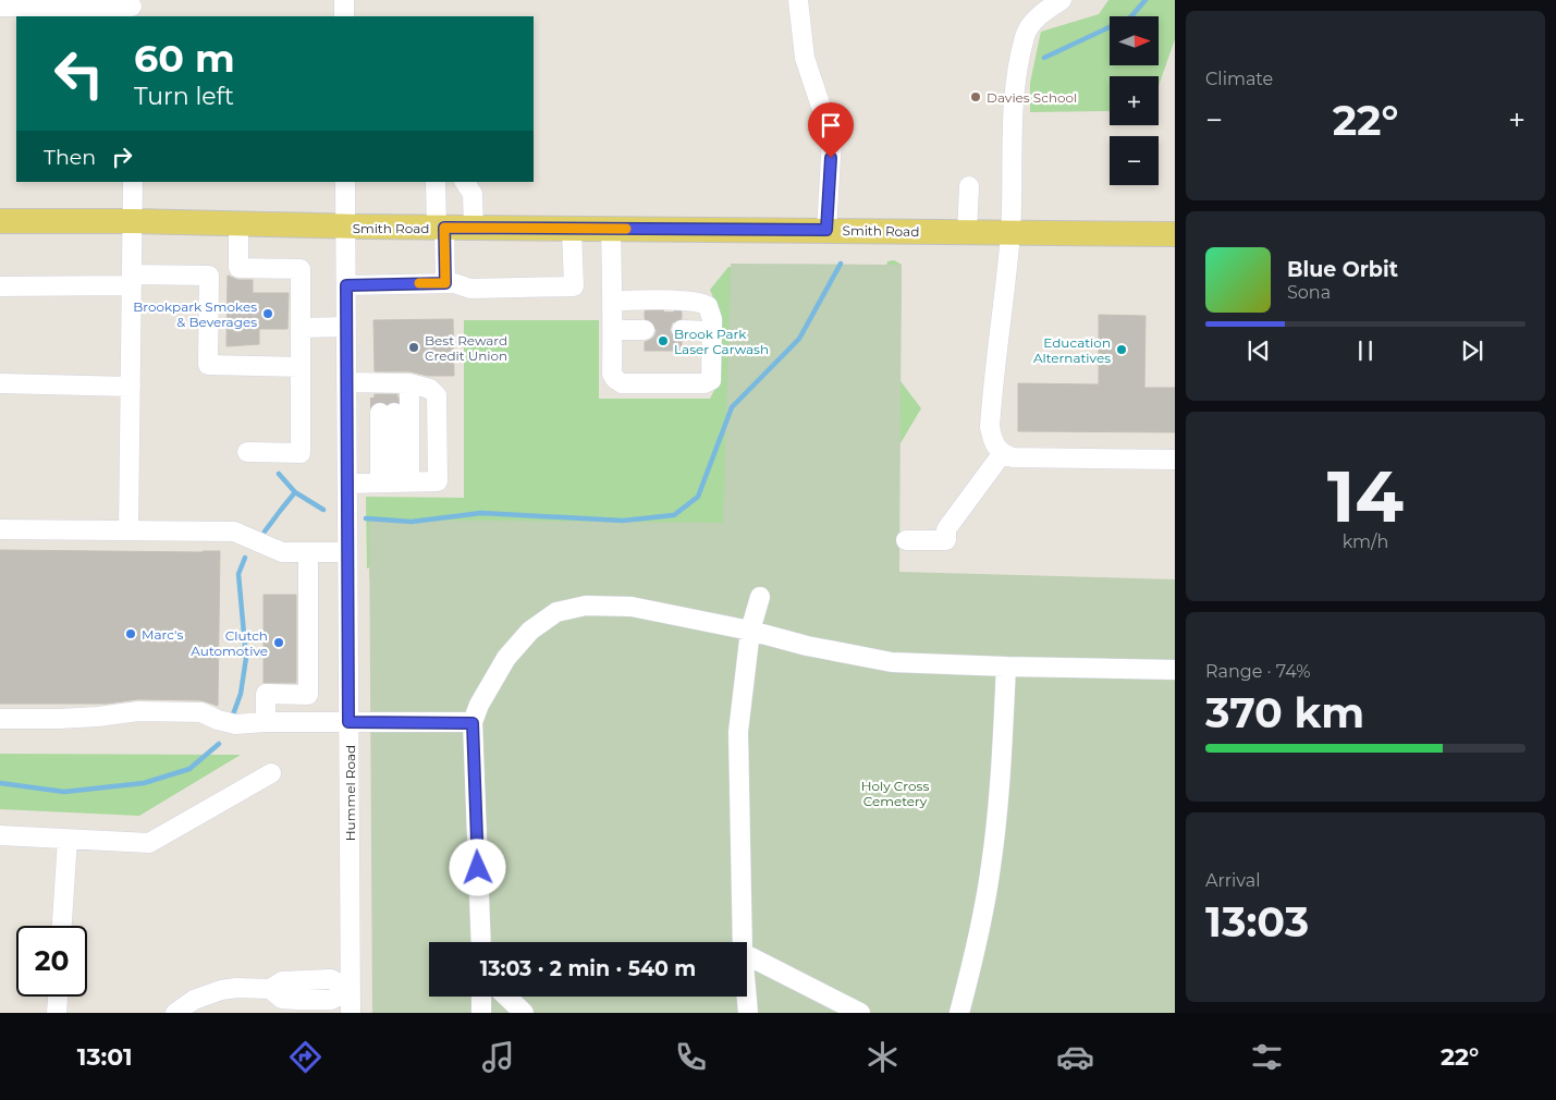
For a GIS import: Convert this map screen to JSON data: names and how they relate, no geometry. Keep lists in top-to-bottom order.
{
  "streets": {
    "main road": ["Smith Road"],
    "street": ["Hummel Road"]
  },
  "crossings": [
    ["Smith Road", "Hummel Road"]
  ],
  "parks": ["Holy Cross Cemetery"],
  "places": [
    "Davies School",
    "Brookpark Smokes & Beverages",
    "Brook Park Laser Carwash",
    "Best Reward Credit Union",
    "Education Alternatives",
    "Marc's",
    "Clutch Automotive"
  ],
  "north": "right",
  "page": {
    "tile": [
      "Climate",
      ["14", "km/h"],
      ["Range · 74%", "370 km"],
      ["Arrival", "13:03"]
    ],
    "map_buttons": ["+", "−"],
    "turn": ["60 m", "Turn left"],
    "heat": ["−", "22°", "+"],
    "then": "Then",
    "song": ["Blue Orbit", "Sona"],
    "limit": "20",
    "trip": "13:03 · 2 min · 540 m",
    "tabs": ["13:01", "22°"]
  }
}
